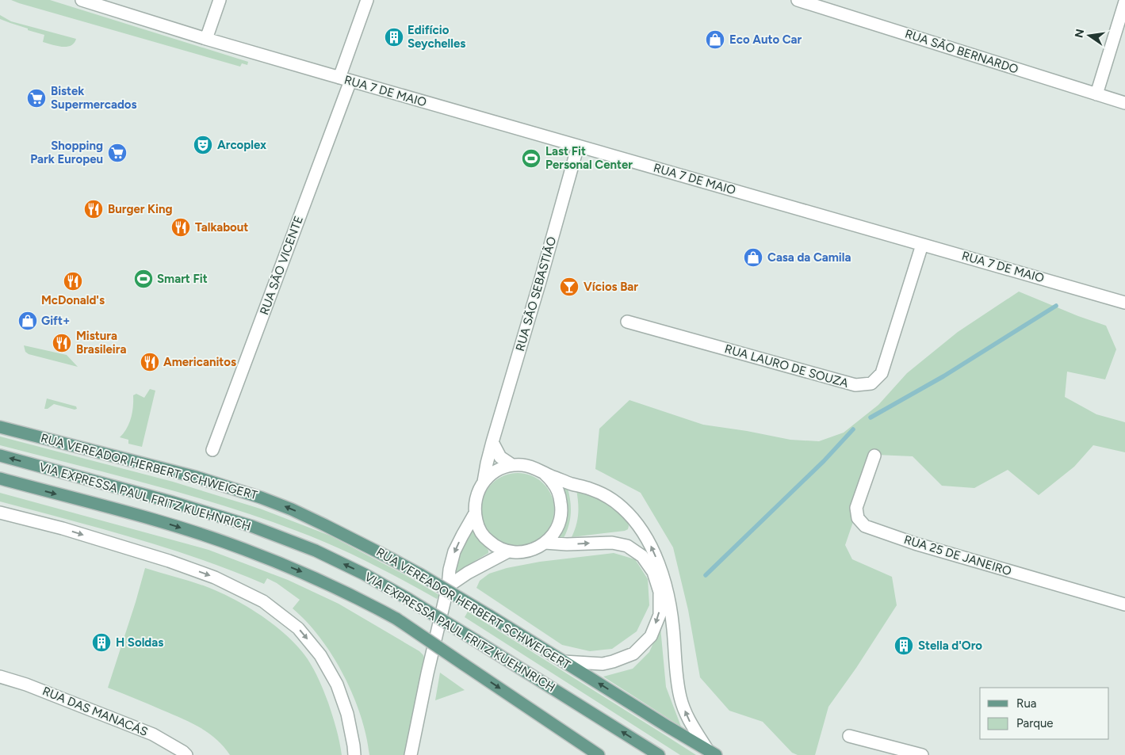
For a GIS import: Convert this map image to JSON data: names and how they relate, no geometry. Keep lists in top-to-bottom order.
{
  "streets": {
    "main road": ["RUA VEREADOR HERBERT SCHWEIGERT", "VIA EXPRESSA PAUL FRITZ KUEHNRICH"],
    "street": [
      "RUA SÃO BERNARDO",
      "RUA 7 DE MAIO",
      "RUA SÃO VICENTE",
      "RUA SÃO SEBASTIÃO",
      "RUA LAURO DE SOUZA",
      "RUA 25 DE JANEIRO",
      "RUA DAS MANACÁS"
    ]
  },
  "crossings": [
    ["RUA 7 DE MAIO", "RUA SÃO VICENTE"],
    ["RUA 7 DE MAIO", "RUA SÃO SEBASTIÃO"],
    ["RUA 7 DE MAIO", "RUA LAURO DE SOUZA"]
  ],
  "one_way": ["RUA VEREADOR HERBERT SCHWEIGERT"],
  "places": {
    "building": ["Edifício Seychelles", "H Soldas", "Stella d'Oro"],
    "shop": ["Eco Auto Car", "Casa da Camila", "Gift+"],
    "supermarket": ["Bistek Supermercados", "Shopping Park Europeu"],
    "theatre": ["Arcoplex"],
    "sports": ["Last Fit Personal Center", "Smart Fit"],
    "restaurant": [
      "Burger King",
      "Talkabout",
      "McDonald's",
      "Mistura Brasileira",
      "Americanitos"
    ],
    "bar": ["Vícios Bar"]
  },
  "legend": ["Rua", "Parque"],
  "north": "left"
}
